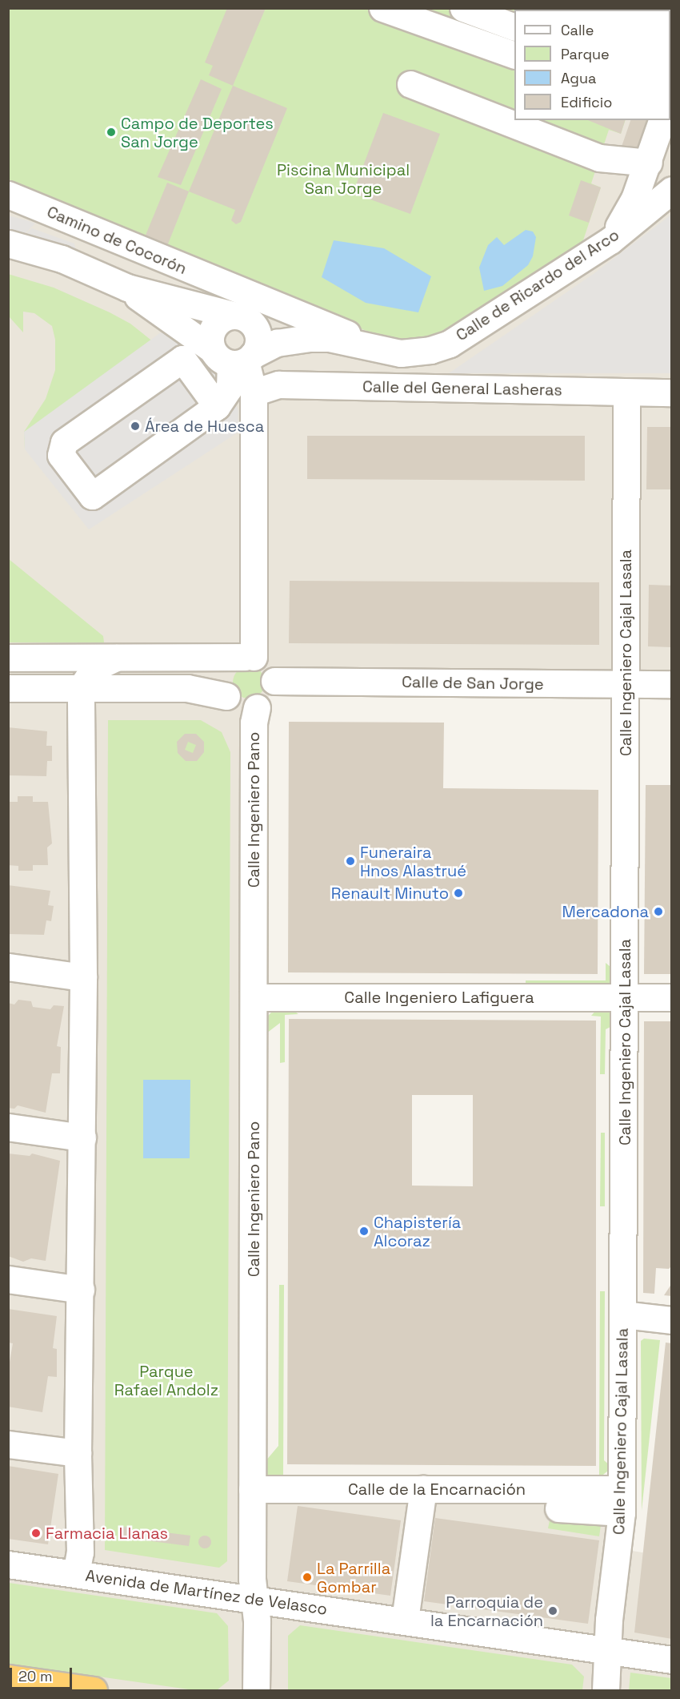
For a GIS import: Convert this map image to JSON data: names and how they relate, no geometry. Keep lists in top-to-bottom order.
{
  "streets": {
    "street": [
      "Camino de Cocorón",
      "Calle de Ricardo del Arco",
      "Calle del General Lasheras",
      "Calle Ingeniero Cajal Lasala",
      "Calle de San Jorge",
      "Calle Ingeniero Pano",
      "Calle Ingeniero Lafiguera",
      "Calle de la Encarnación",
      "Avenida de Martínez de Velasco"
    ]
  },
  "crossings": [
    ["Camino de Cocorón", "Calle de Ricardo del Arco"],
    ["Calle del General Lasheras", "Calle Ingeniero Cajal Lasala"],
    ["Calle Ingeniero Cajal Lasala", "Calle de San Jorge"],
    ["Calle Ingeniero Cajal Lasala", "Calle Ingeniero Lafiguera"],
    ["Calle Ingeniero Cajal Lasala", "Calle de la Encarnación"],
    ["Calle Ingeniero Cajal Lasala", "Avenida de Martínez de Velasco"],
    ["Calle de San Jorge", "Calle Ingeniero Pano"],
    ["Calle Ingeniero Pano", "Calle Ingeniero Lafiguera"],
    ["Calle Ingeniero Pano", "Calle de la Encarnación"],
    ["Calle Ingeniero Pano", "Avenida de Martínez de Velasco"]
  ],
  "parks": ["Piscina Municipal San Jorge", "Parque Rafael Andolz"],
  "places": [
    "Campo de Deportes San Jorge",
    "Área de Huesca",
    "Funeraira Hnos Alastrué",
    "Renault Minuto",
    "Mercadona",
    "Chapistería Alcoraz",
    "Farmacia Llanas",
    "La Parrilla Gombar",
    "Parroquia de la Encarnación"
  ],
  "legend": [
    "Calle",
    "Parque",
    "Agua",
    "Edificio"
  ],
  "scale_bar": "20 m"
}
